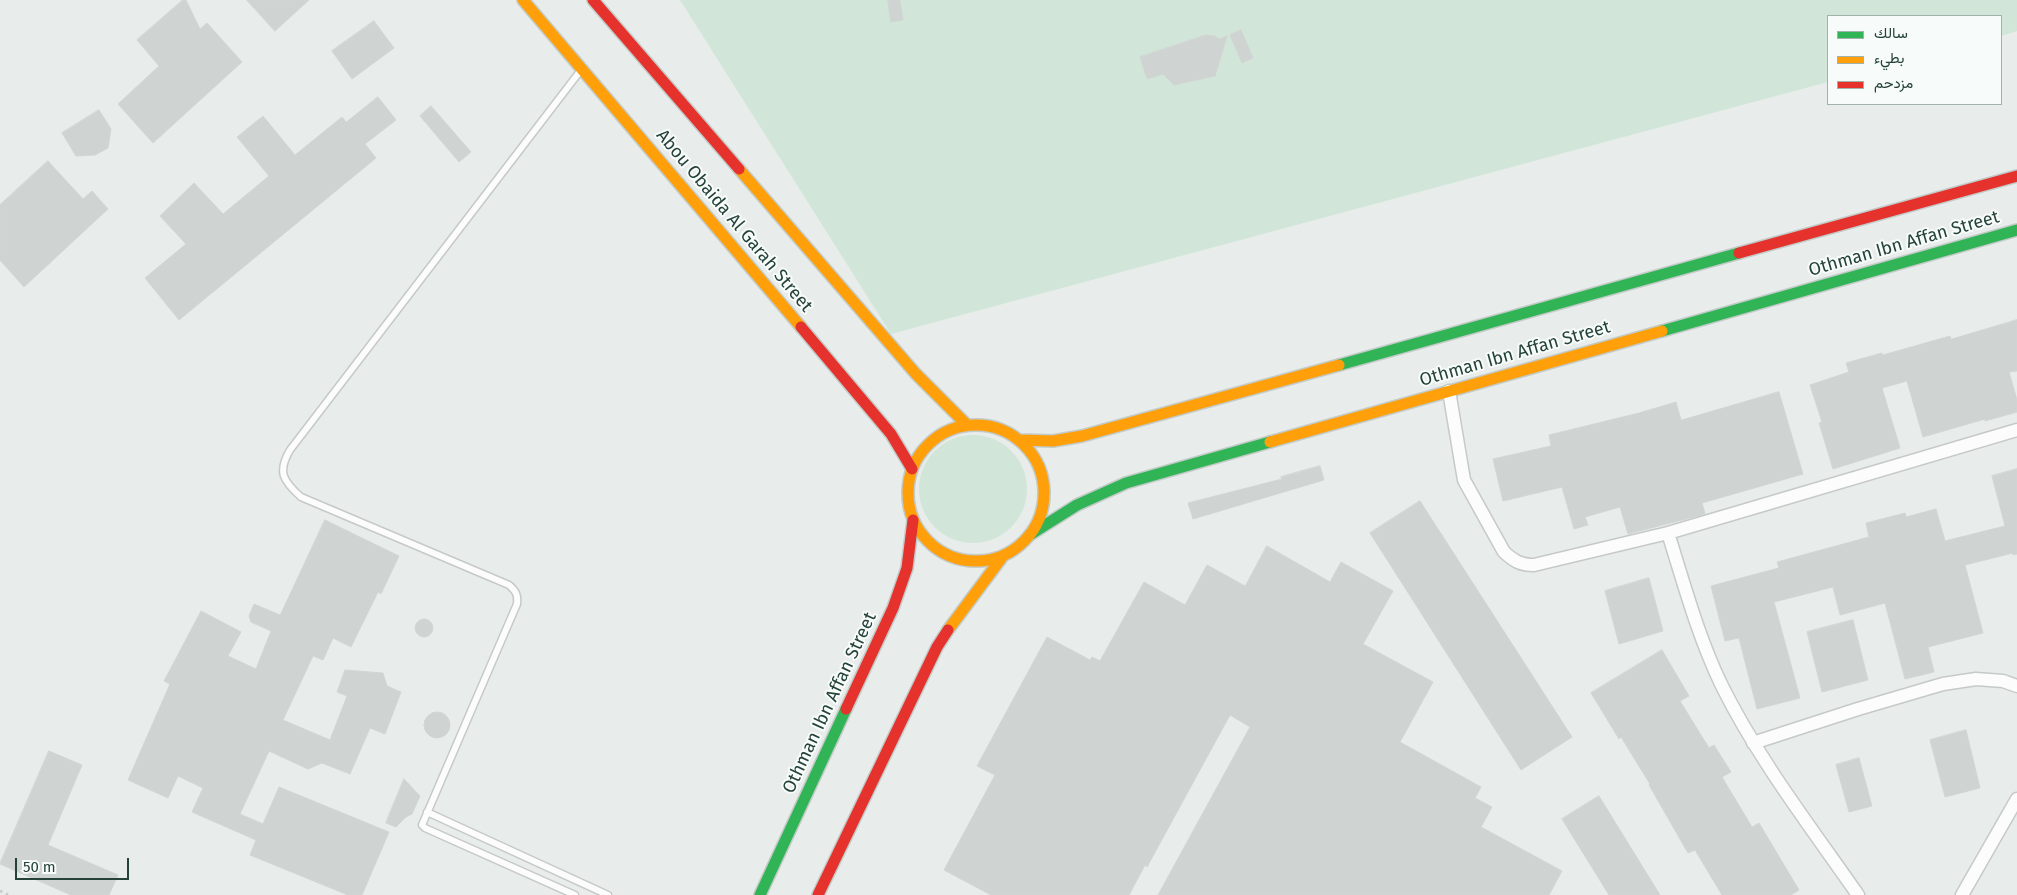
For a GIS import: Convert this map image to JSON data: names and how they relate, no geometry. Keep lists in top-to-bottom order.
{
  "streets": {
    "main road": ["Abou Obaida Al Garah Street", "Othman Ibn Affan Street"]
  },
  "crossings": [
    ["Abou Obaida Al Garah Street", "Othman Ibn Affan Street"]
  ],
  "legend": ["سالك", "بطيء", "مزدحم"],
  "scale_bar": "50 m"
}
